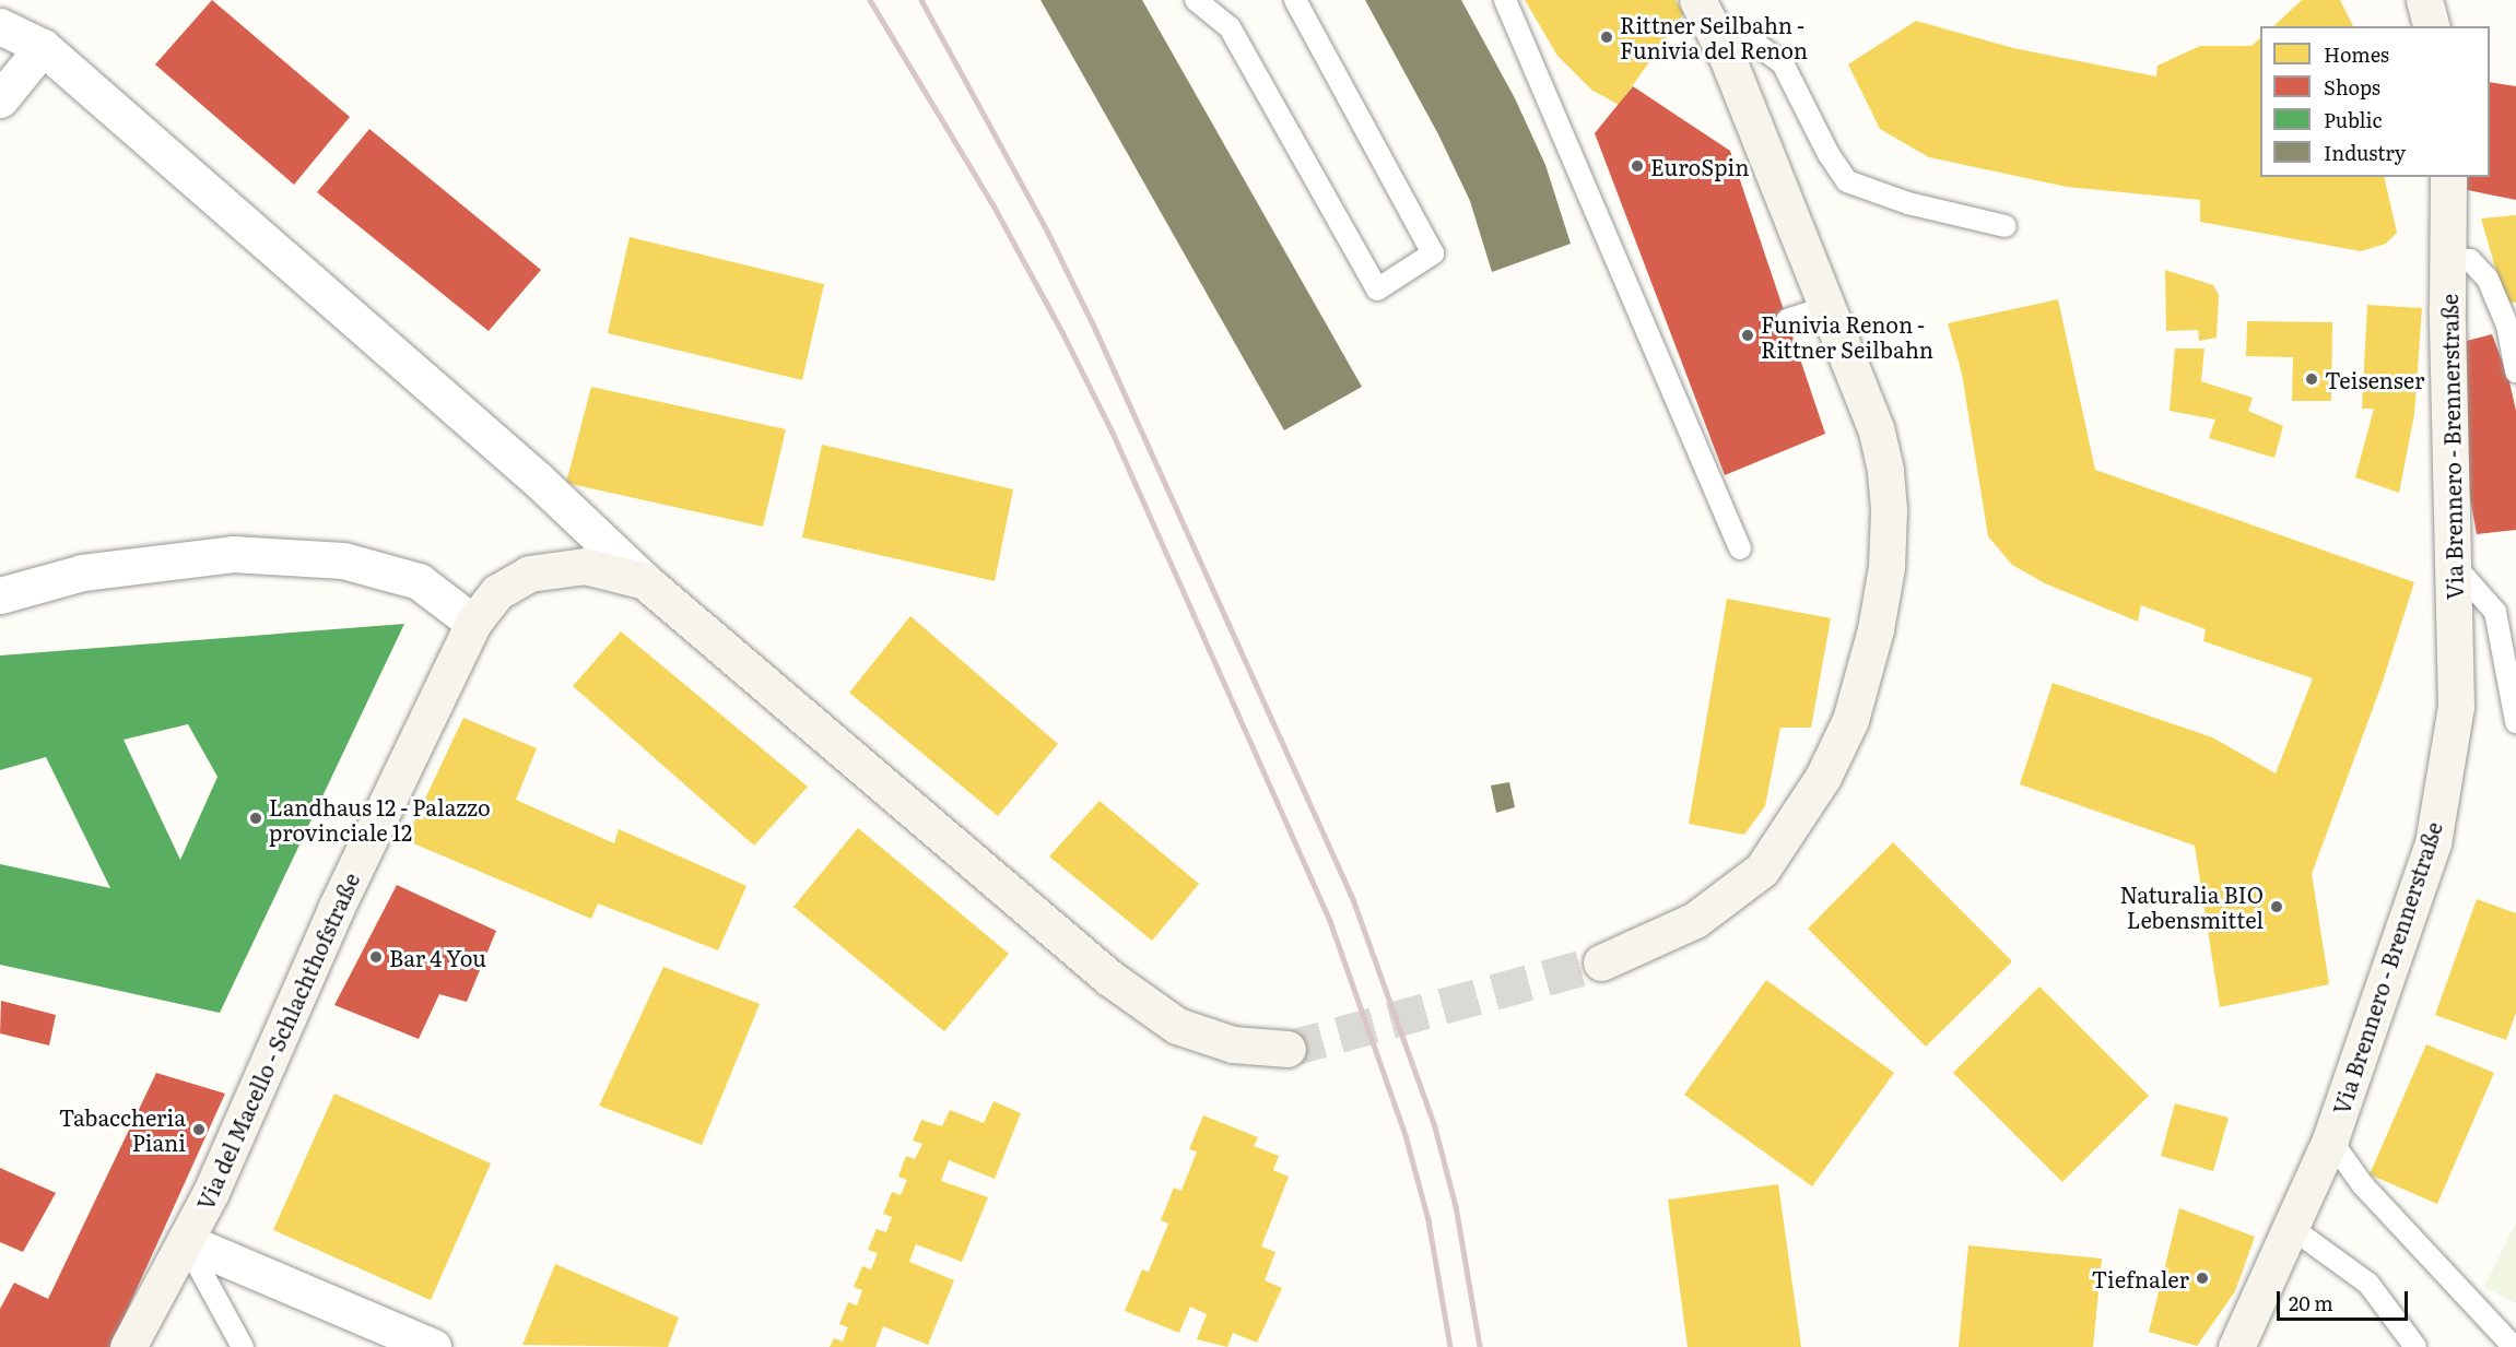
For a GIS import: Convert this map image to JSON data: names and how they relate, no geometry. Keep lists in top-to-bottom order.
{
  "streets": {
    "street": ["Via Brennero - Brennerstraße", "Via del Macello - Schlachthofstraße"]
  },
  "places": [
    "Rittner Seilbahn - Funivia del Renon",
    "EuroSpin",
    "Funivia Renon - Rittner Seilbahn",
    "Teisenser",
    "Landhaus 12 - Palazzo provinciale 12",
    "Naturalia BIO Lebensmittel",
    "Bar 4 You",
    "Tabaccheria Piani",
    "Tiefnaler"
  ],
  "legend": [
    "Homes",
    "Shops",
    "Public",
    "Industry"
  ],
  "scale_bar": "20 m"
}
